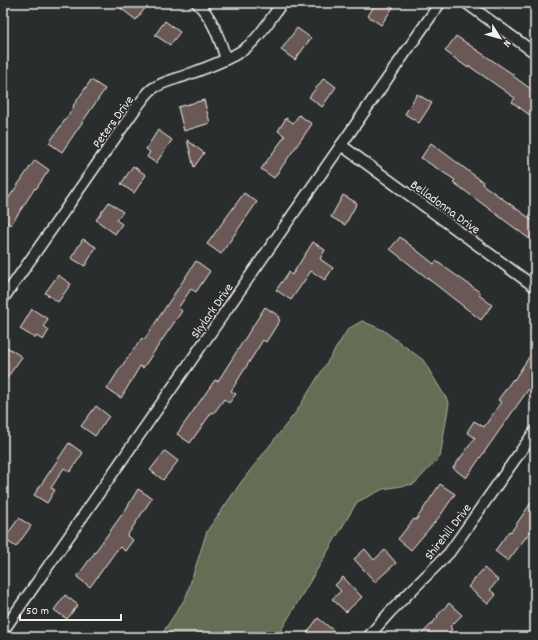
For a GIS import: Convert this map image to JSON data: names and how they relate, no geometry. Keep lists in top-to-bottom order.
{
  "streets": {
    "street": [
      "Peters Drive",
      "Belladonna Drive",
      "Skylark Drive",
      "Shirehill Drive"
    ]
  },
  "crossings": [
    ["Belladonna Drive", "Skylark Drive"]
  ],
  "scale_bar": "50 m",
  "north": "bottom right"
}
